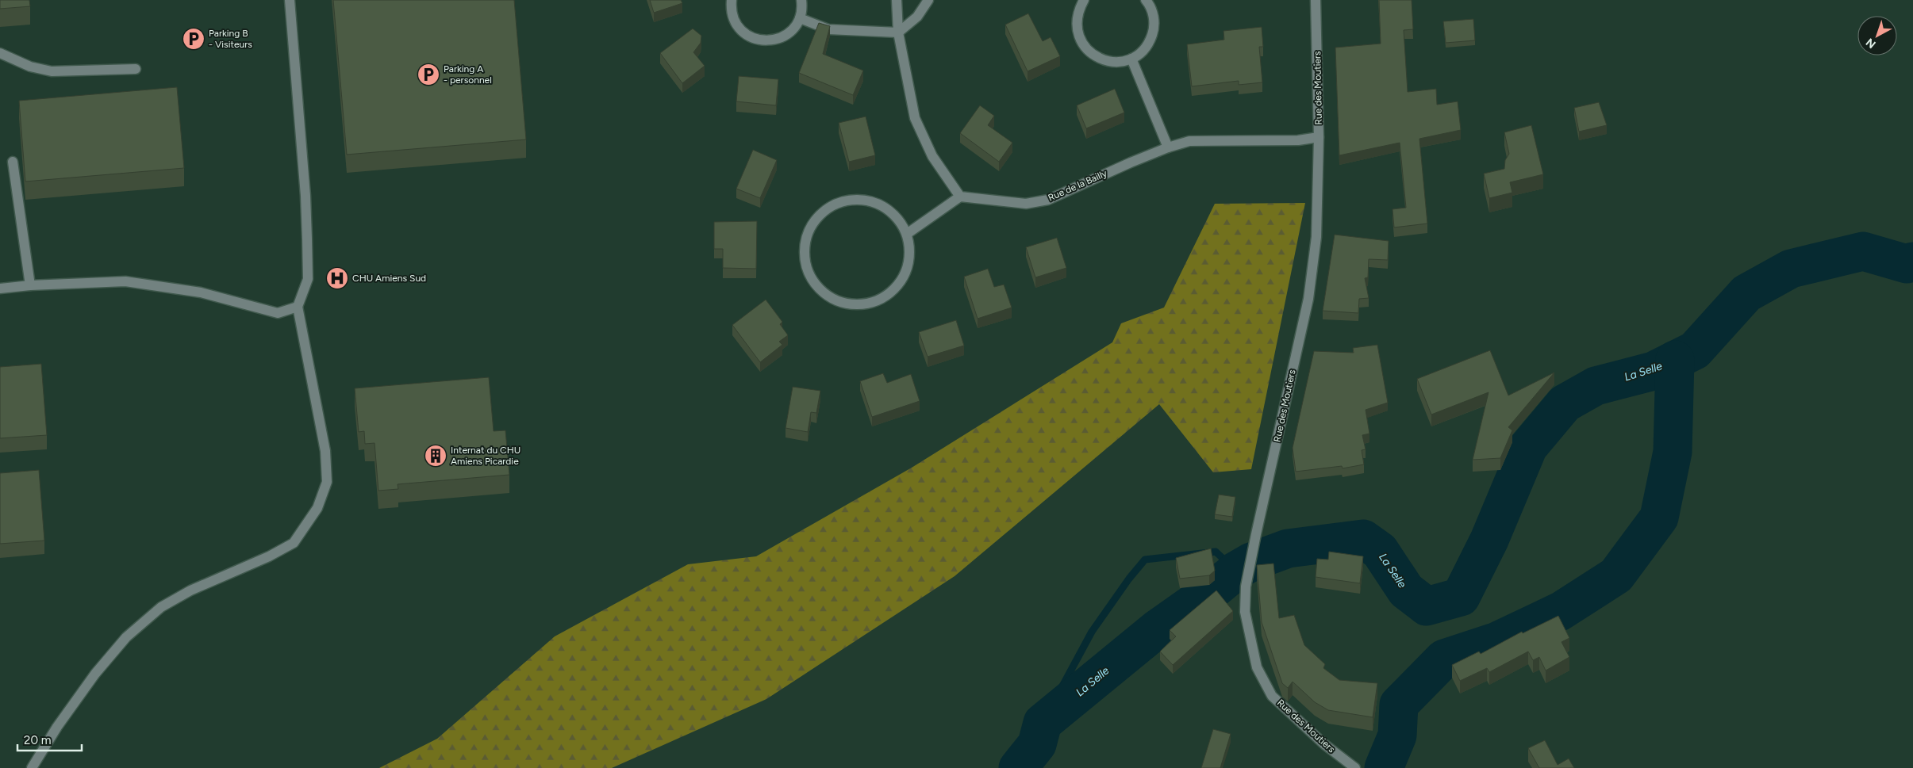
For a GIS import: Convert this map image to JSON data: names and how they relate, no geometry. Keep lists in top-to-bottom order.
{
  "streets": {
    "street": ["Rue des Moutiers", "Rue de la Bailly"]
  },
  "crossings": [
    ["Rue des Moutiers", "Rue de la Bailly"]
  ],
  "water": ["La Selle"],
  "places": {
    "parking": ["Parking B - Visiteurs", "Parking A - personnel"],
    "hospital": ["CHU Amiens Sud"],
    "building": ["Internat du CHU Amiens Picardie"]
  },
  "scale_bar": "20 m",
  "north": "bottom left"
}
